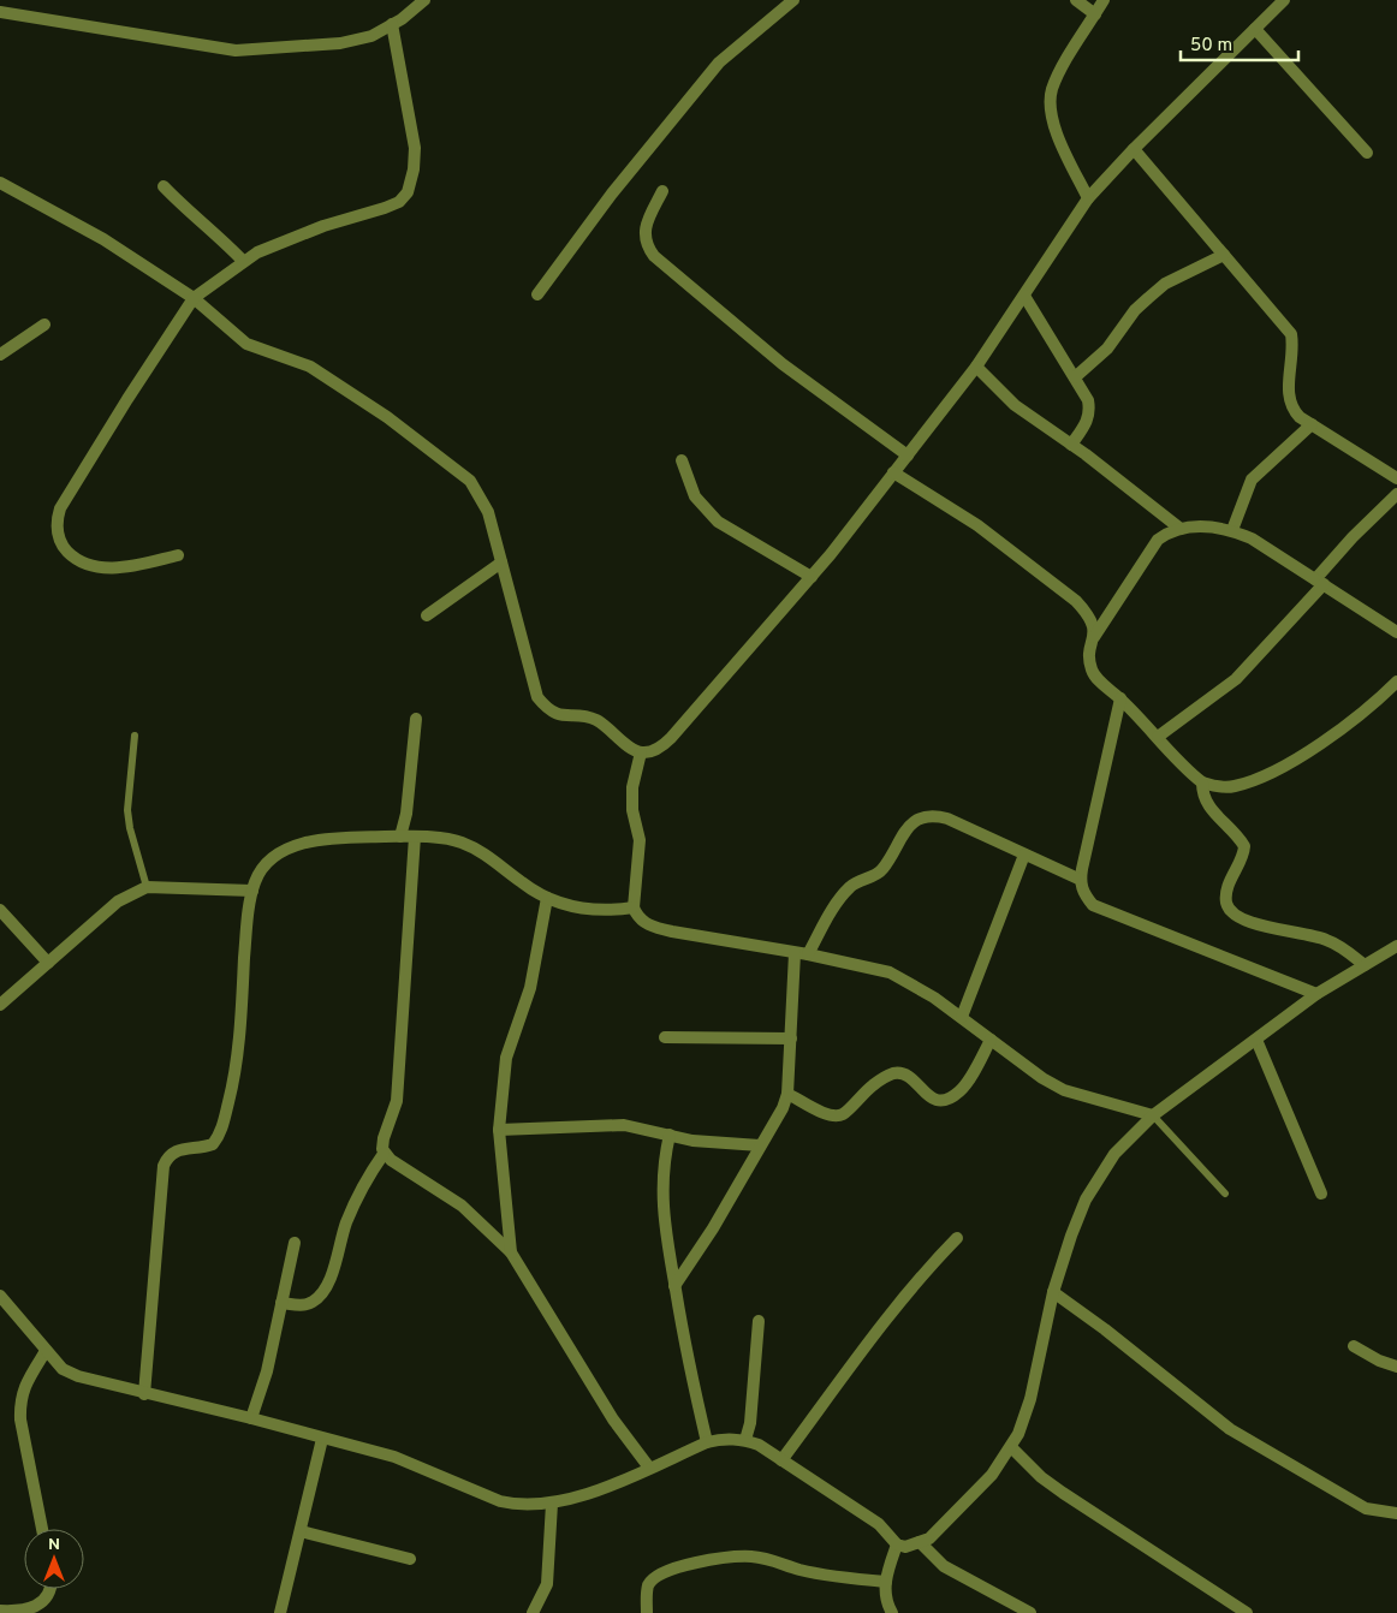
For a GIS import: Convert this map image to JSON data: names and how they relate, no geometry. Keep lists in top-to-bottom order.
{
  "scale_bar": "50 m",
  "north": "top"
}
